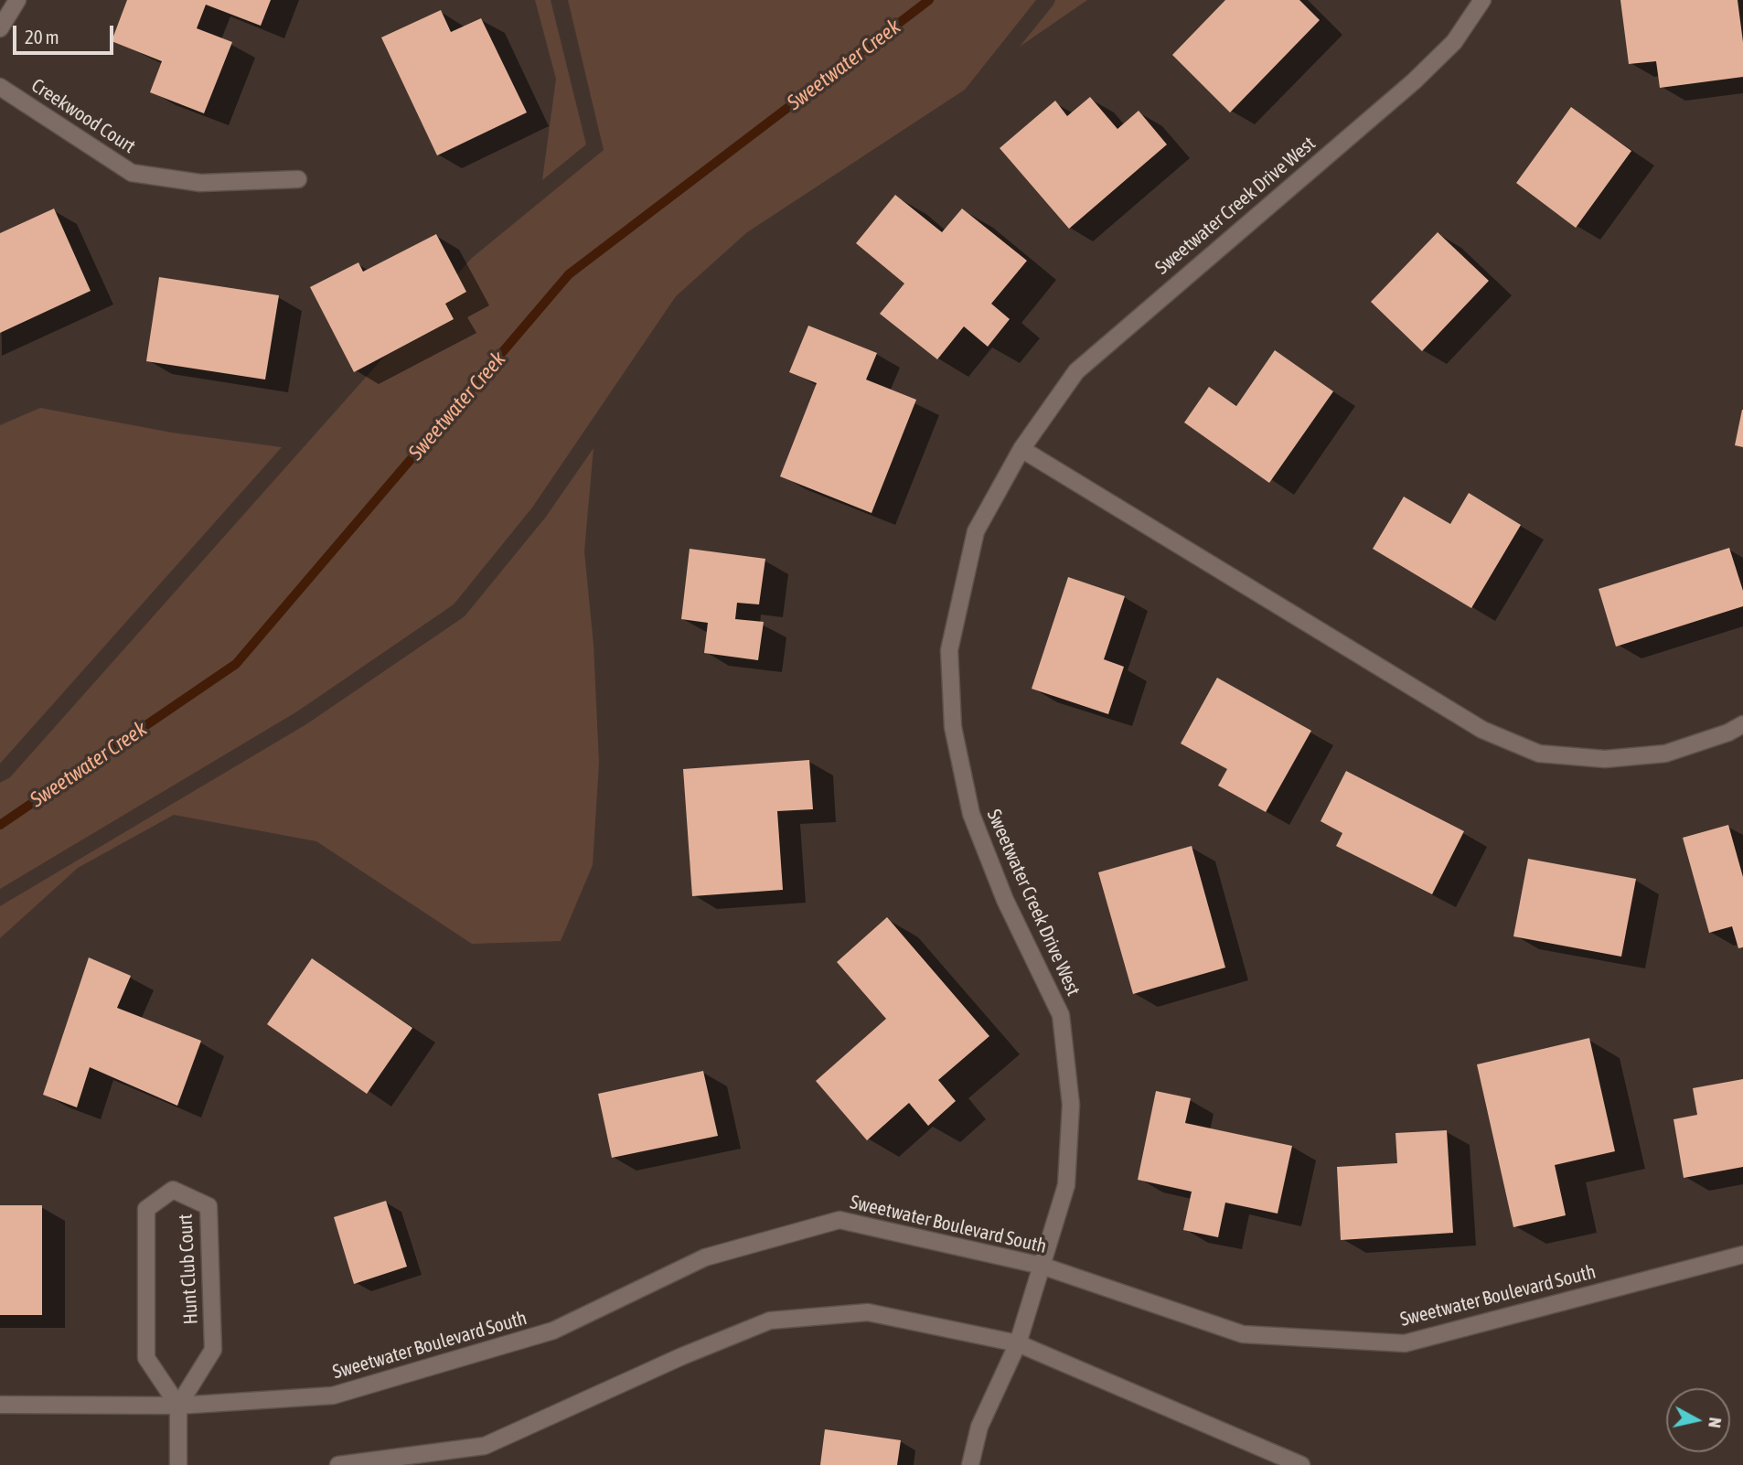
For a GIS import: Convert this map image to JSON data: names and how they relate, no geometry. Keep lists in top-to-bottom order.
{
  "streets": {
    "street": [
      "Creekwood Court",
      "Sweetwater Creek Drive West",
      "Sweetwater Boulevard South",
      "Hunt Club Court"
    ]
  },
  "crossings": [
    ["Sweetwater Creek Drive West", "Sweetwater Boulevard South"],
    ["Sweetwater Boulevard South", "Hunt Club Court"]
  ],
  "water": ["Sweetwater Creek"],
  "scale_bar": "20 m",
  "north": "right"
}
